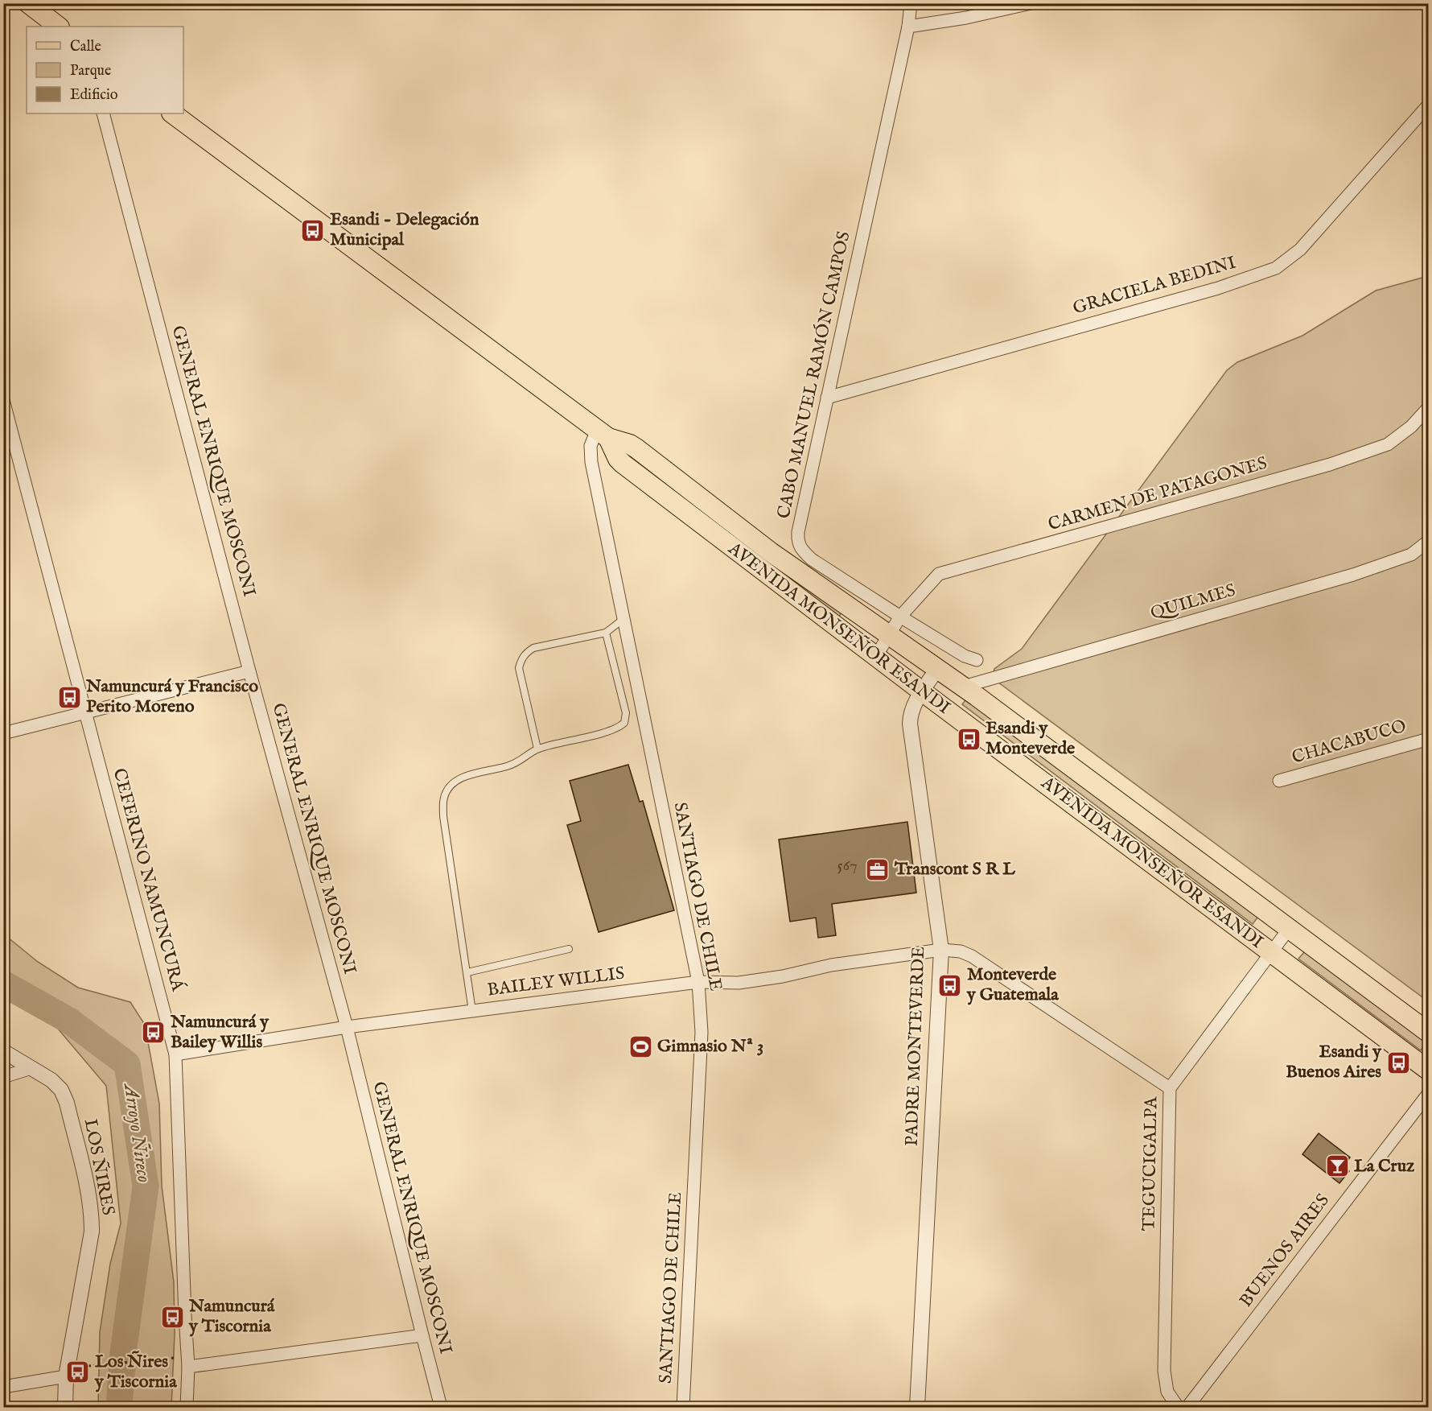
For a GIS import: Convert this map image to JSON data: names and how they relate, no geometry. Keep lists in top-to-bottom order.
{
  "streets": {
    "main road": ["AVENIDA MONSEÑOR ESANDI"],
    "street": [
      "GRACIELA BEDINI",
      "CABO MANUEL RAMÓN CAMPOS",
      "GENERAL ENRIQUE MOSCONI",
      "CARMEN DE PATAGONES",
      "QUILMES",
      "CHACABUCO",
      "CEFERINO NAMUNCURÁ",
      "SANTIAGO DE CHILE",
      "BAILEY WILLIS",
      "PADRE MONTEVERDE",
      "TEGUCIGALPA",
      "LOS ÑIRES",
      "BUENOS AIRES"
    ]
  },
  "crossings": [
    ["GRACIELA BEDINI", "CABO MANUEL RAMÓN CAMPOS"],
    ["CABO MANUEL RAMÓN CAMPOS", "CARMEN DE PATAGONES"],
    ["GENERAL ENRIQUE MOSCONI", "BAILEY WILLIS"],
    ["CARMEN DE PATAGONES", "AVENIDA MONSEÑOR ESANDI"],
    ["QUILMES", "AVENIDA MONSEÑOR ESANDI"],
    ["AVENIDA MONSEÑOR ESANDI", "SANTIAGO DE CHILE"],
    ["AVENIDA MONSEÑOR ESANDI", "PADRE MONTEVERDE"],
    ["AVENIDA MONSEÑOR ESANDI", "TEGUCIGALPA"],
    ["CEFERINO NAMUNCURÁ", "BAILEY WILLIS"],
    ["SANTIAGO DE CHILE", "BAILEY WILLIS"],
    ["BAILEY WILLIS", "PADRE MONTEVERDE"],
    ["BAILEY WILLIS", "TEGUCIGALPA"]
  ],
  "water": ["Arroyo Ñireco"],
  "places": {
    "bus stop": [
      "Esandi - Delegación Municipal",
      "Namuncurá y Francisco Perito Moreno",
      "Esandi y Monteverde",
      "Monteverde y Guatemala",
      "Namuncurá y Bailey Willis",
      "Esandi y Buenos Aires",
      "Namuncurá y Tiscornia",
      "Los Ñires y Tiscornia"
    ],
    "office": ["Transcont S R L"],
    "sports": ["Gimnasio Nª 3"],
    "bar": ["La Cruz"]
  },
  "house_numbers": ["567"],
  "legend": ["Calle", "Parque", "Edificio"]
}
